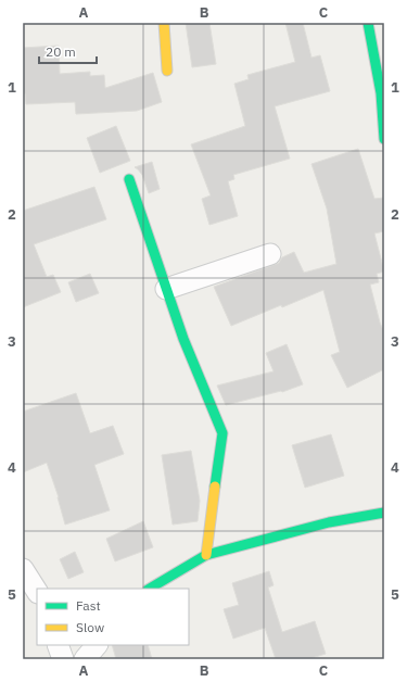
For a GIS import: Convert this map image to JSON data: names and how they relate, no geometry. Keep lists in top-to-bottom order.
{
  "legend": ["Fast", "Slow"],
  "scale_bar": "20 m",
  "grid": {
    "columns": ["A", "B", "C"],
    "rows": [
      "1",
      "2",
      "3",
      "4",
      "5"
    ]
  }
}
